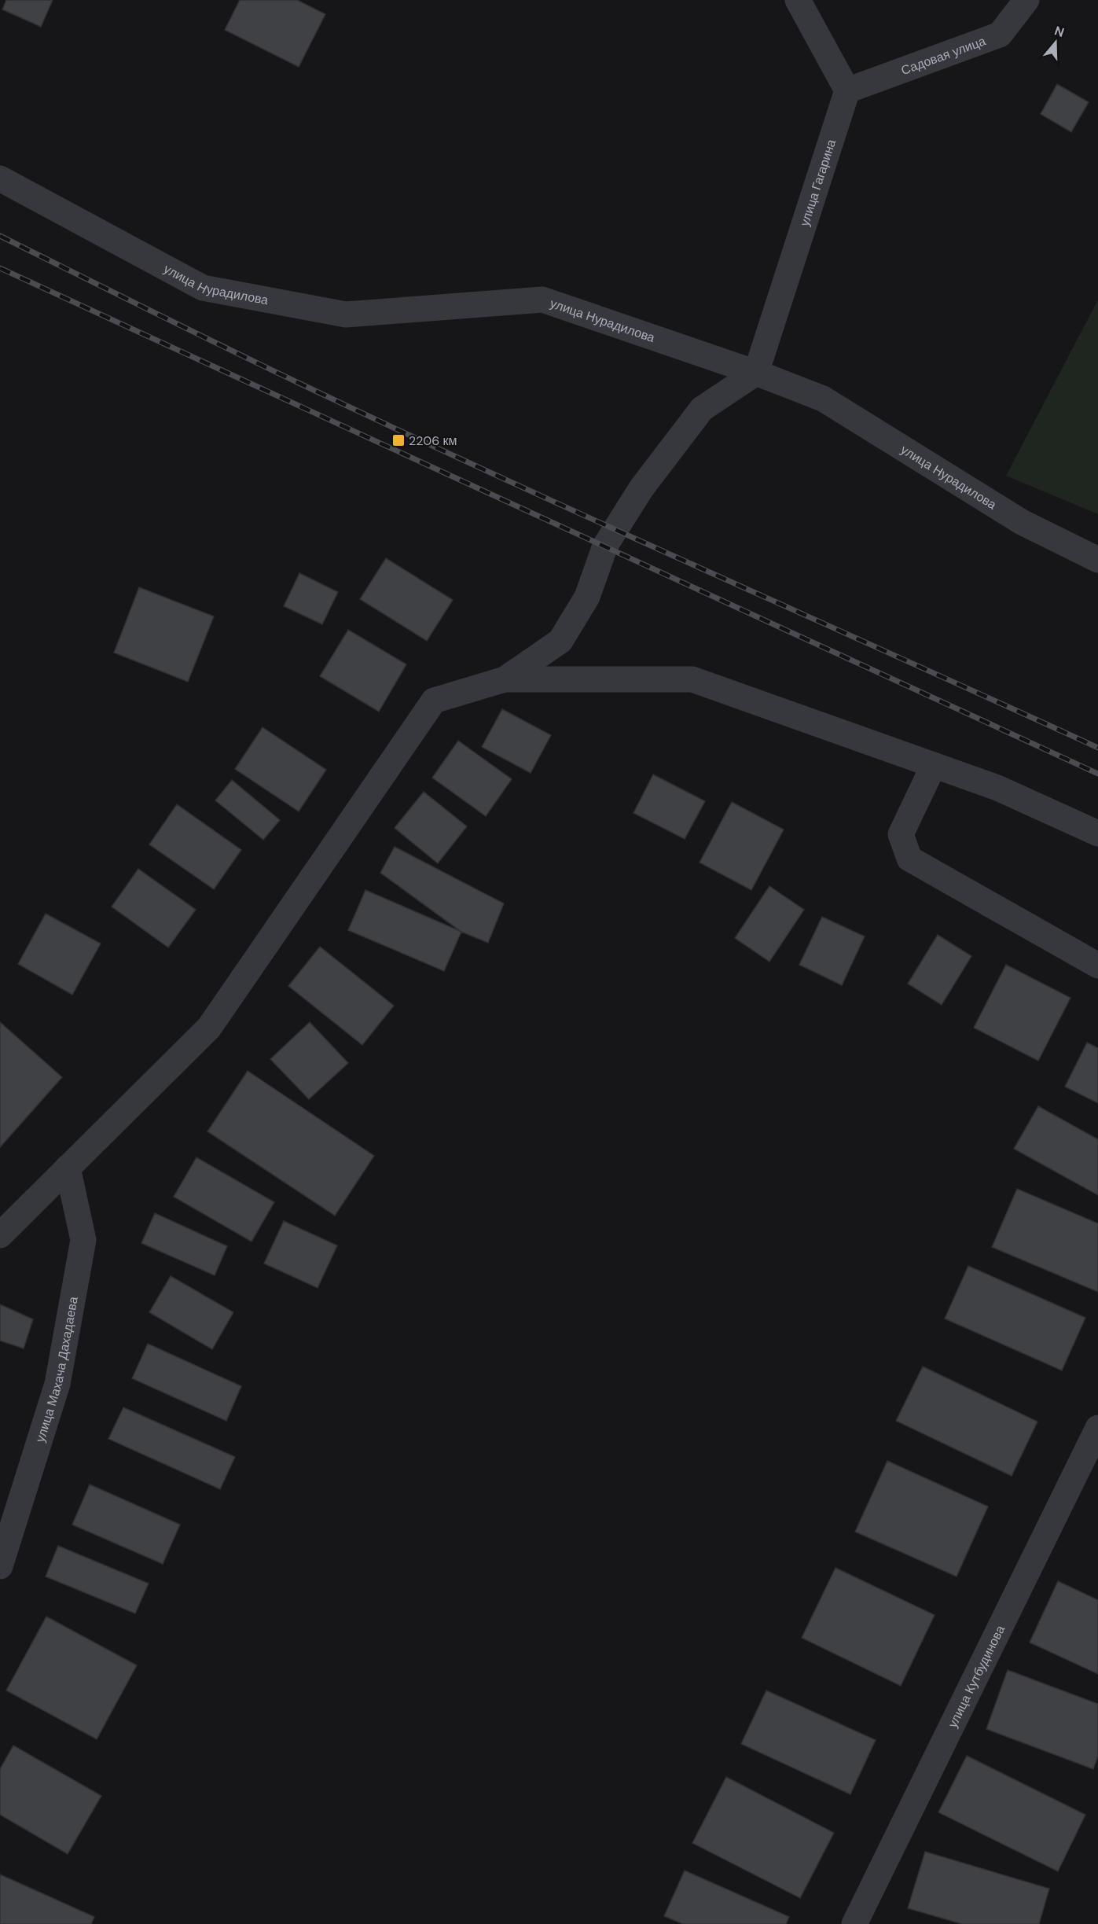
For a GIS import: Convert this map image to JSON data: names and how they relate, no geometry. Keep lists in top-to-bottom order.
{
  "streets": {
    "street": [
      "Садовая улица",
      "улица Гагарина",
      "улица Нурадилова",
      "улица Махача Дахадаева",
      "улица Кутбудинова"
    ]
  },
  "crossings": [
    ["Садовая улица", "улица Гагарина"],
    ["улица Гагарина", "улица Нурадилова"]
  ],
  "places": {
    "transit": ["2206 км"]
  },
  "north": "top"
}
